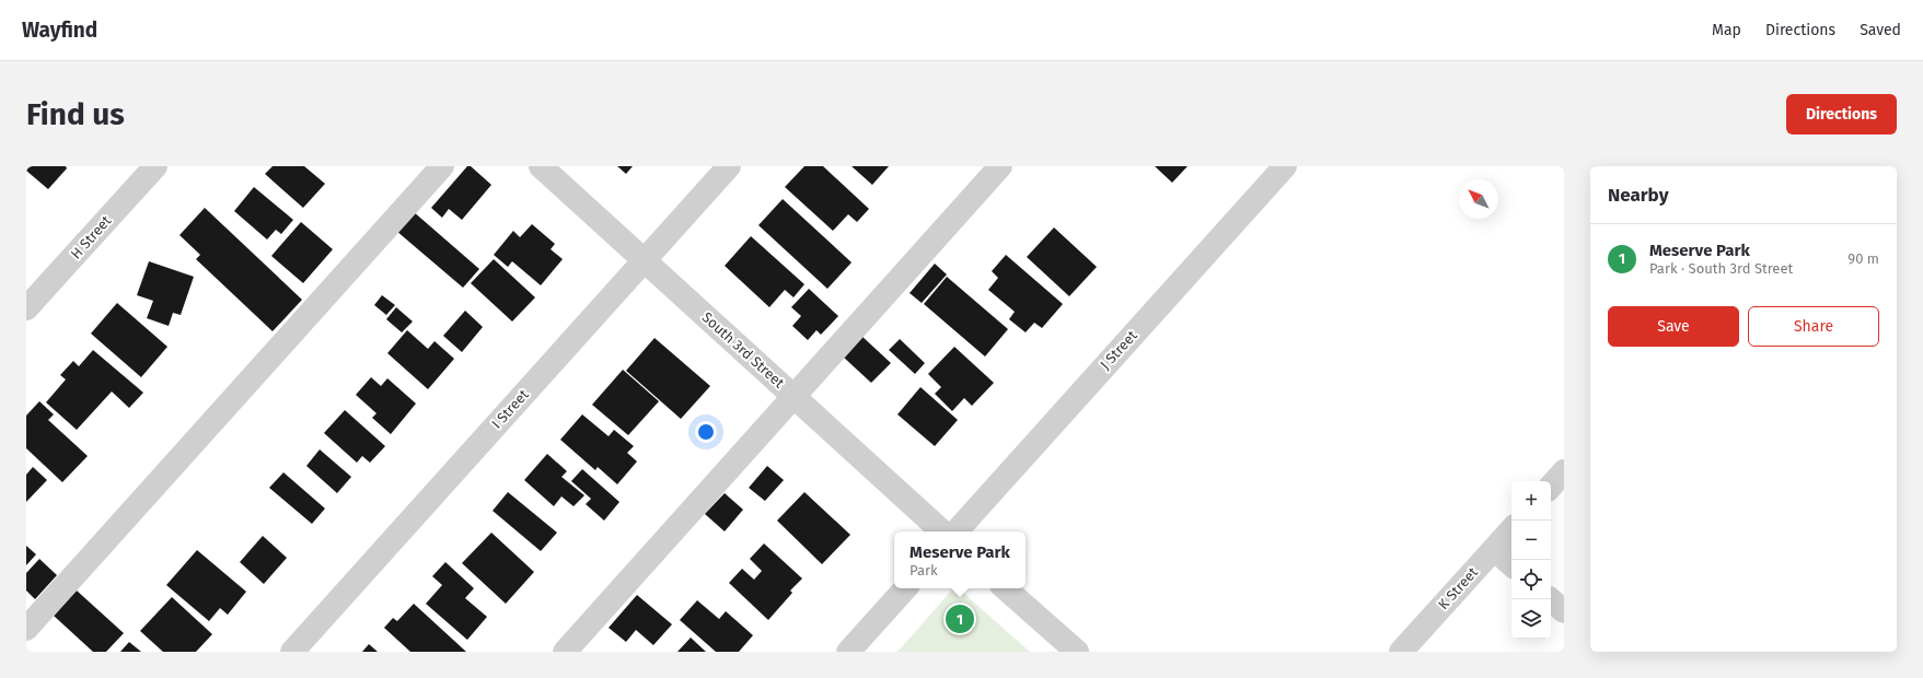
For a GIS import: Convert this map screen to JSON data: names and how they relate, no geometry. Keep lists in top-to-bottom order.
{
  "streets": {
    "street": [
      "H Street",
      "South 3rd Street",
      "J Street",
      "I Street",
      "K Street"
    ]
  },
  "crossings": [
    ["South 3rd Street", "I Street"]
  ],
  "north": "top left",
  "page": {
    "header": "Wayfind",
    "nav": ["Map", "Directions", "Saved"],
    "buttons": [
      "Directions",
      ["Save", "Share"]
    ],
    "title": "Find us",
    "heading": "Nearby",
    "list": [
      {
        "mark": "1",
        "name": "Meserve Park",
        "note": "Park · South 3rd Street",
        "value": "90 m"
      }
    ],
    "map_buttons": ["+", "−"],
    "popup": ["Meserve Park", "Park"],
    "pins": "1"
  }
}
